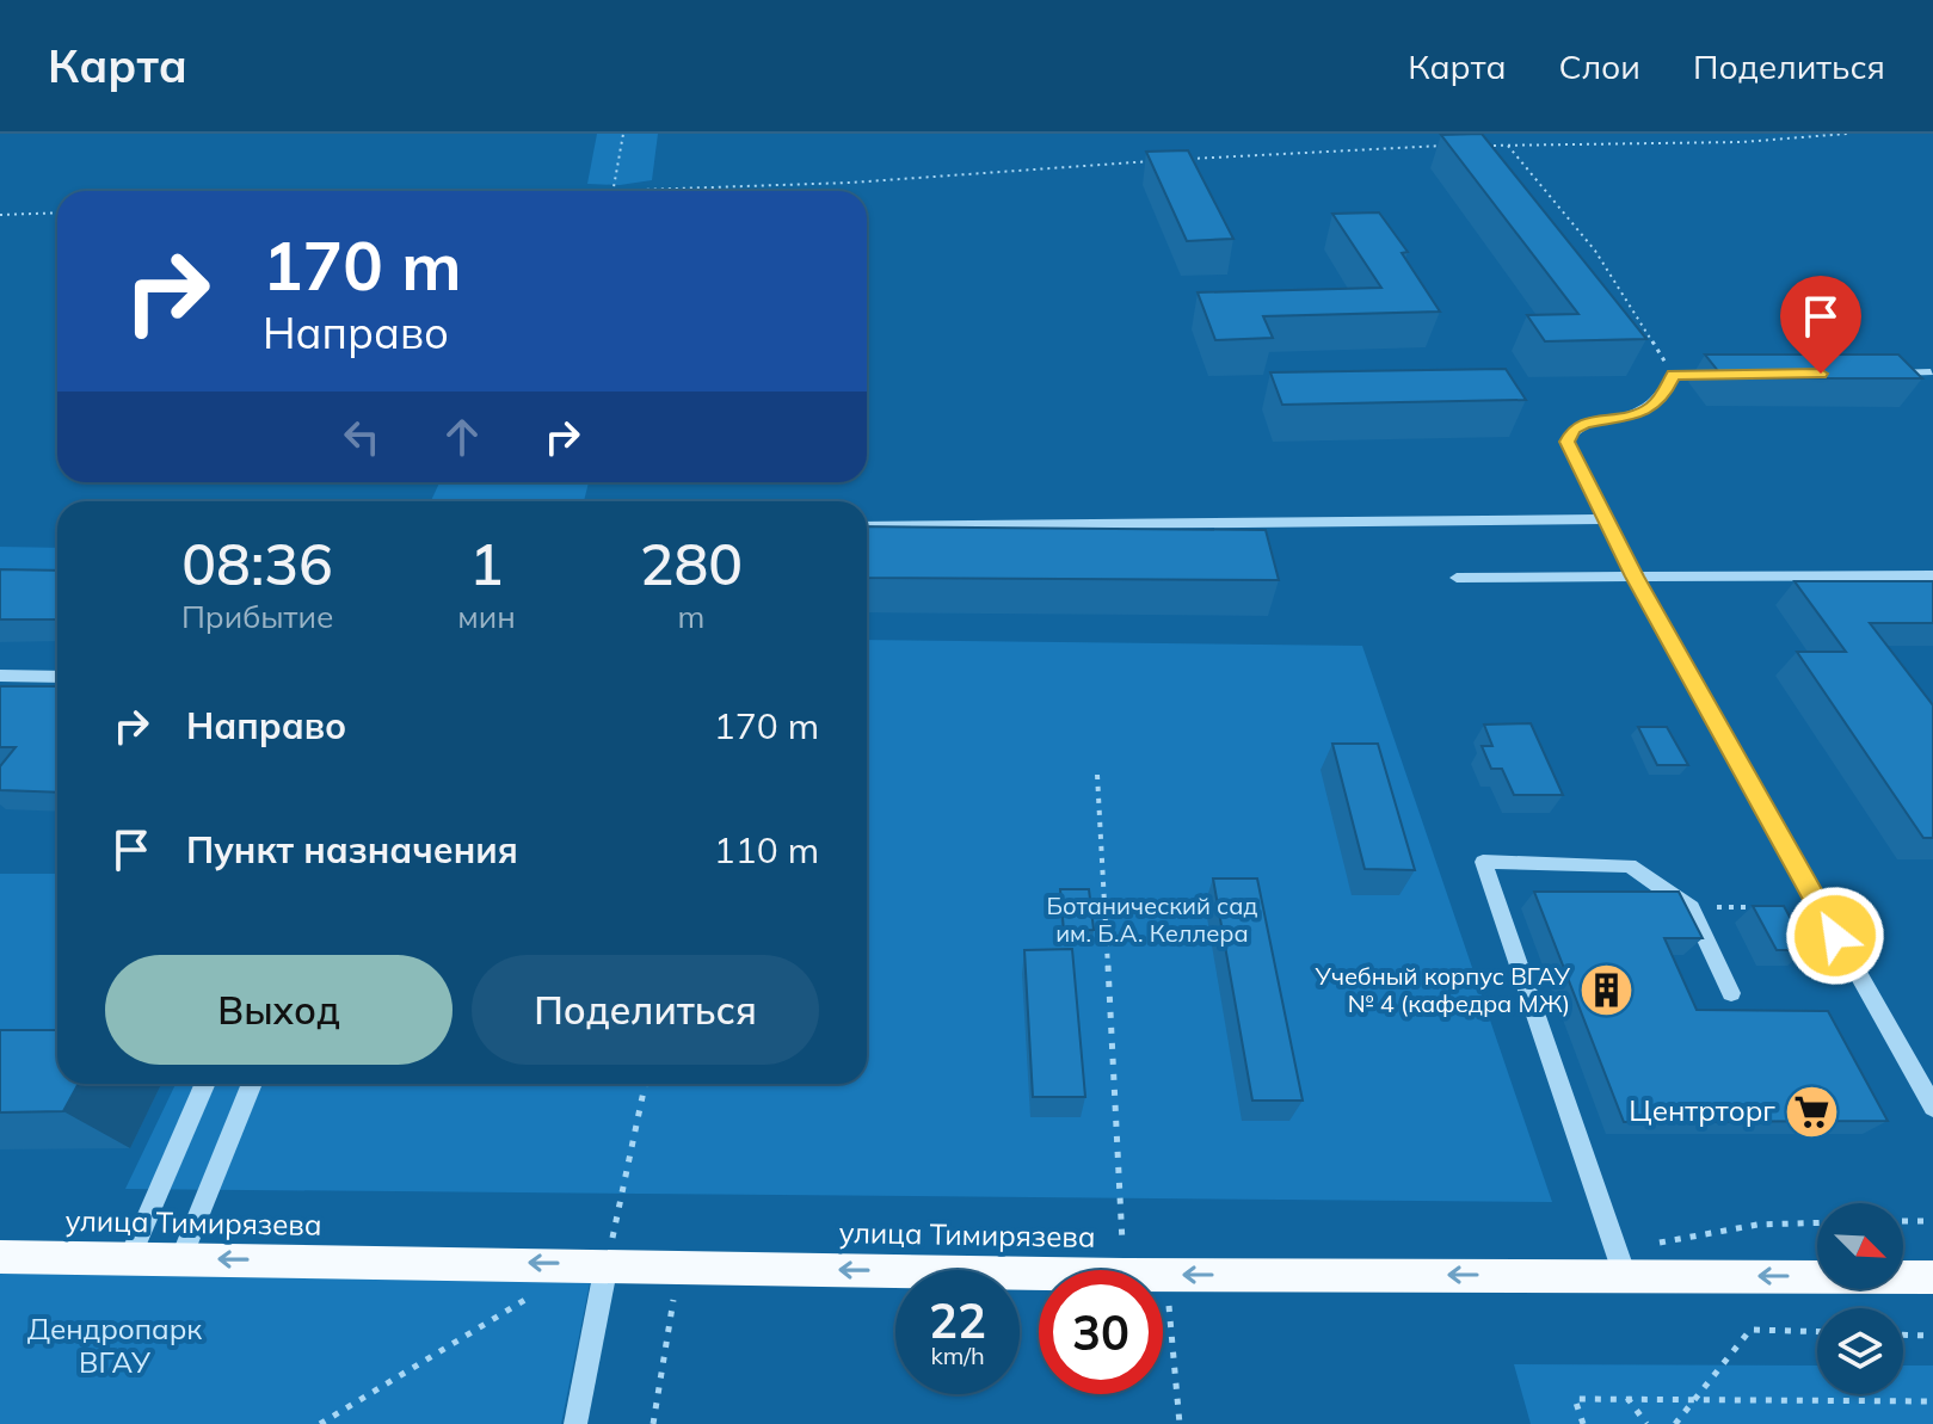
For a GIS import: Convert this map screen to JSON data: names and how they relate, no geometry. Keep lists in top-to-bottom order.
{
  "streets": {
    "main road": ["улица Тимирязева"]
  },
  "one_way": ["улица Тимирязева"],
  "parks": ["Ботанический сад им. Б.А. Келлера", "Дендропарк ВГАУ"],
  "places": {
    "building": ["Учебный корпус ВГАУ № 4 (кафедра МЖ)"],
    "supermarket": ["Центрторг"]
  },
  "north": "bottom right",
  "page": {
    "header": "Карта",
    "nav": ["Карта", "Слои", "Поделиться"],
    "turn": ["170 m", "Направо"],
    "eta": [
      "08:36",
      "Прибытие",
      "1",
      "мин",
      "280",
      "m"
    ],
    "list": [
      {
        "name": "Направо",
        "value": "170 m"
      },
      {
        "name": "Пункт назначения",
        "value": "110 m"
      }
    ],
    "buttons": ["Выход", "Поделиться"],
    "speed": "22 km/h",
    "limit": "30"
  }
}
